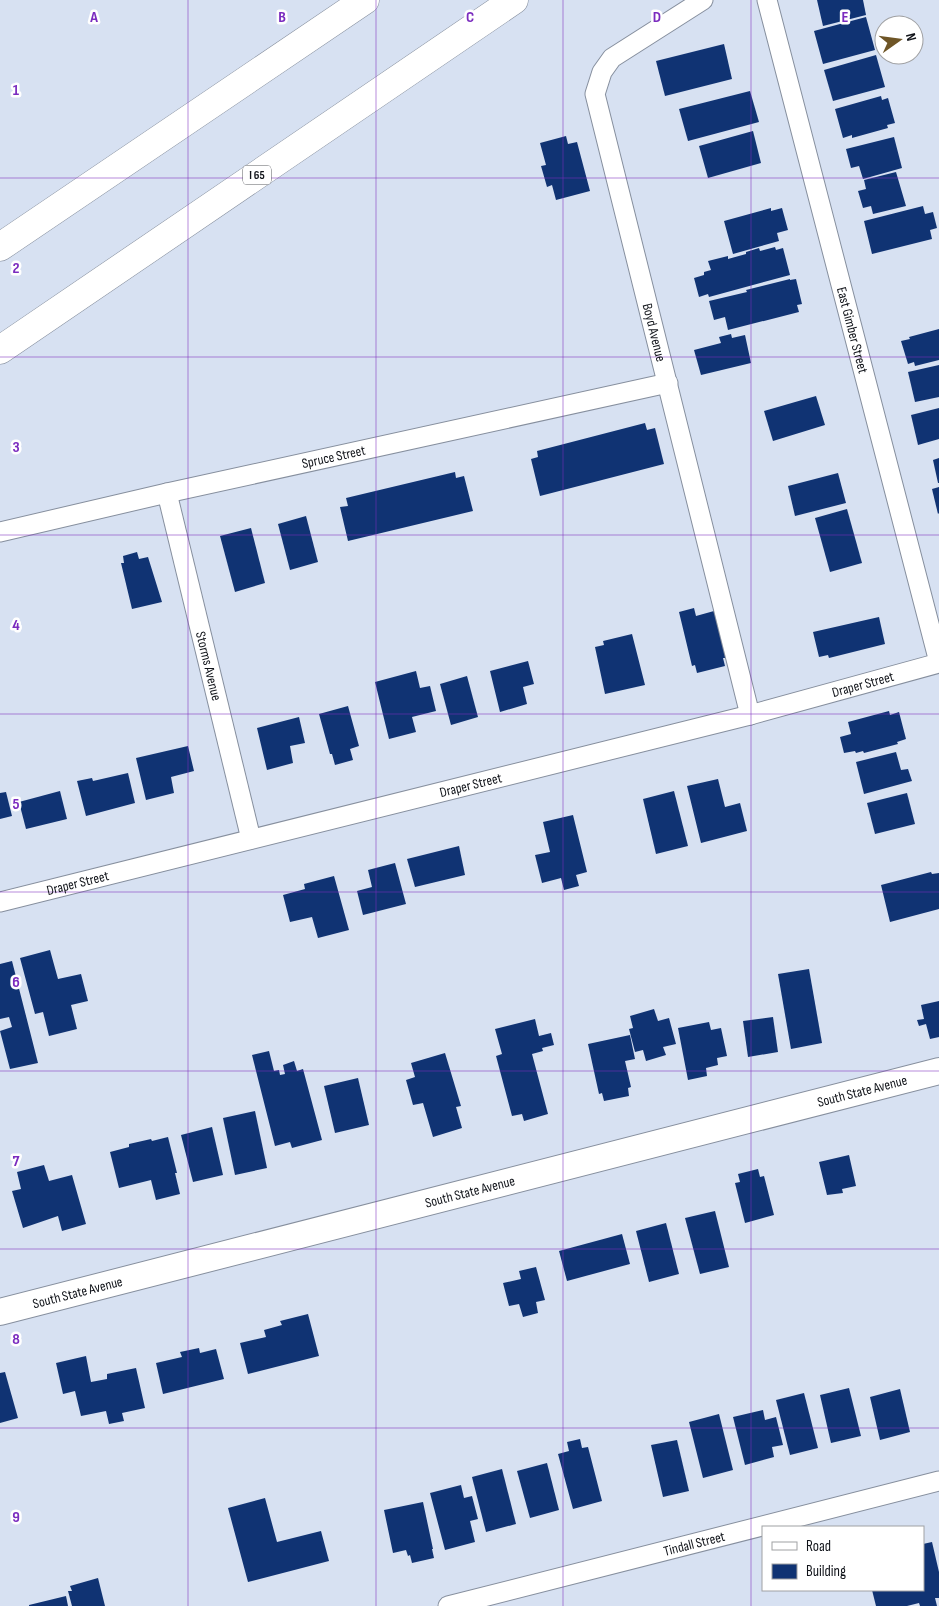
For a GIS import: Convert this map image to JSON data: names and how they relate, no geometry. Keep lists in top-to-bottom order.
{
  "streets": {
    "highway": ["I 65"],
    "street": [
      "East Gimber Street",
      "Boyd Avenue",
      "Spruce Street",
      "Storms Avenue",
      "Draper Street",
      "South State Avenue",
      "Tindall Street"
    ]
  },
  "crossings": [
    ["East Gimber Street", "Draper Street"],
    ["Boyd Avenue", "Spruce Street"],
    ["Boyd Avenue", "Draper Street"],
    ["Spruce Street", "Storms Avenue"],
    ["Storms Avenue", "Draper Street"]
  ],
  "legend": ["Road", "Building"],
  "north": "right",
  "grid": {
    "columns": [
      "A",
      "B",
      "C",
      "D",
      "E"
    ],
    "rows": [
      "1",
      "2",
      "3",
      "4",
      "5",
      "6",
      "7",
      "8",
      "9"
    ]
  }
}
